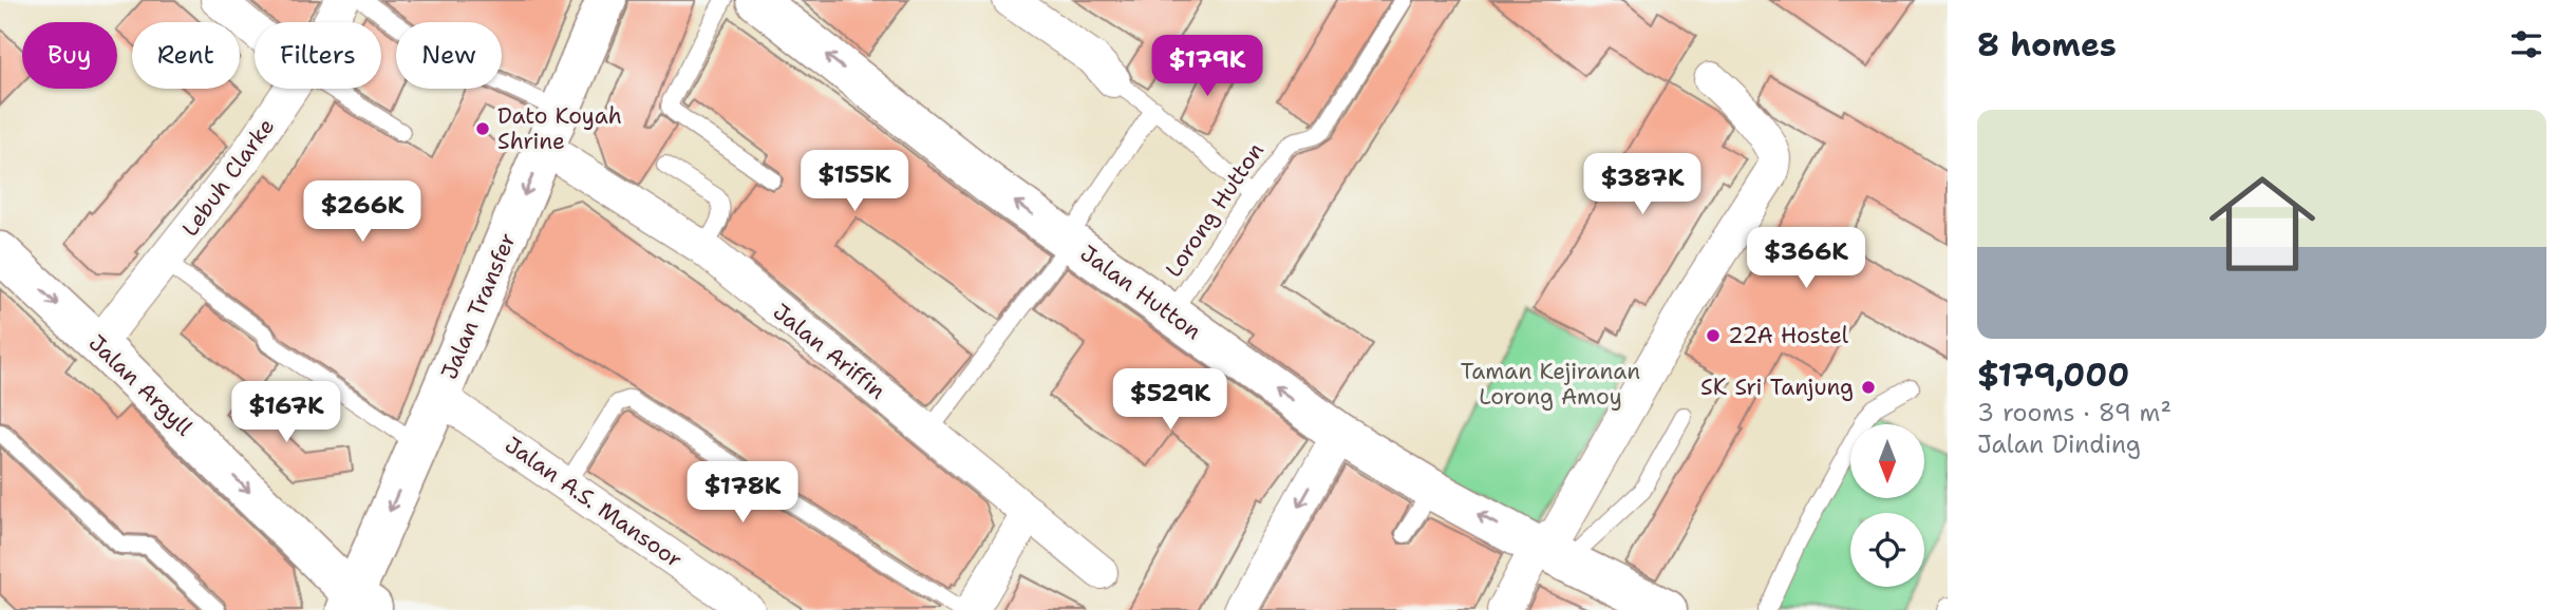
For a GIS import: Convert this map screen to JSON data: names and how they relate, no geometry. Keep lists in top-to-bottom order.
{
  "streets": {
    "street": [
      "Lebuh Clarke",
      "Jalan Hutton",
      "Jalan Transfer",
      "Jalan Ariffin",
      "Jalan Argyll",
      "Jalan A.S. Mansoor"
    ],
    "lane": ["Lorong Hutton"]
  },
  "crossings": [
    ["Lebuh Clarke", "Jalan Argyll"],
    ["Lorong Hutton", "Jalan Hutton"],
    ["Jalan Transfer", "Jalan Ariffin"],
    ["Jalan Transfer", "Jalan Argyll"],
    ["Jalan Transfer", "Jalan A.S. Mansoor"]
  ],
  "one_way": ["Jalan Hutton", "Jalan Transfer", "Jalan Argyll"],
  "parks": ["Taman Kejiranan Lorong Amoy"],
  "places": ["Dato Koyah Shrine", "22A Hostel", "SK Sri Tanjung"],
  "north": "bottom",
  "page": {
    "heading": "8 homes",
    "chip": [
      "Buy",
      "Rent",
      "Filters",
      "New"
    ],
    "price": [
      "$179K",
      "$155K",
      "$387K",
      "$266K",
      "$366K",
      "$529K",
      "$167K",
      "$178K"
    ],
    "list": [
      {
        "name": "$179,000",
        "note": "3 rooms · 89 m² · Jalan Dinding"
      }
    ]
  }
}
